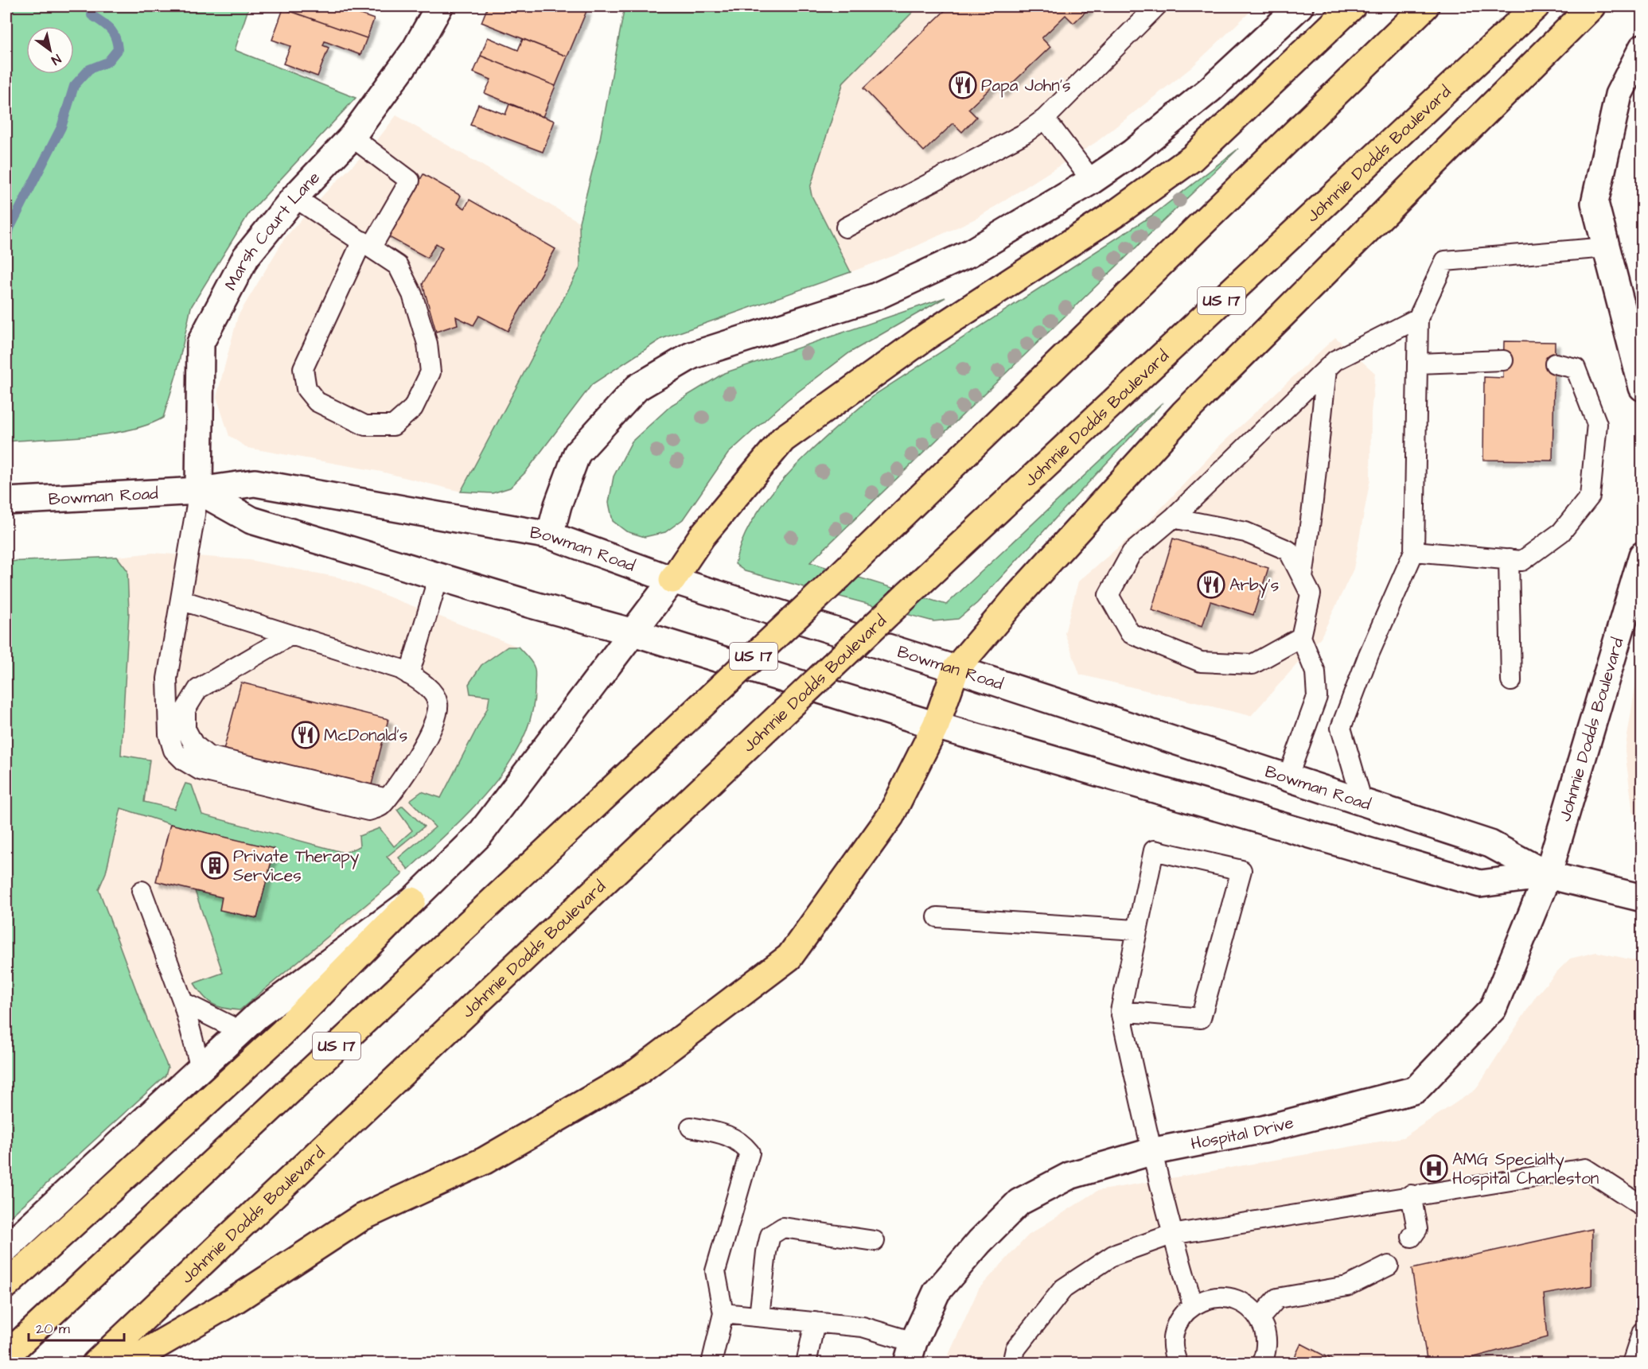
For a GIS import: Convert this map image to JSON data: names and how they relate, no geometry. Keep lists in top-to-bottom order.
{
  "streets": {
    "highway": ["Johnnie Dodds Boulevard", "US 17"],
    "main road": ["Marsh Court Lane", "Bowman Road", "Hospital Drive"]
  },
  "crossings": [
    ["Johnnie Dodds Boulevard", "Bowman Road"],
    ["Johnnie Dodds Boulevard", "Hospital Drive"],
    ["Marsh Court Lane", "Bowman Road"],
    ["Bowman Road", "Hospital Drive"]
  ],
  "places": {
    "restaurant": ["Papa John's", "Arby's", "McDonald's"],
    "building": ["Private Therapy Services"],
    "hospital": ["AMG Specialty Hospital Charleston"]
  },
  "scale_bar": "20 m",
  "north": "bottom right"
}
